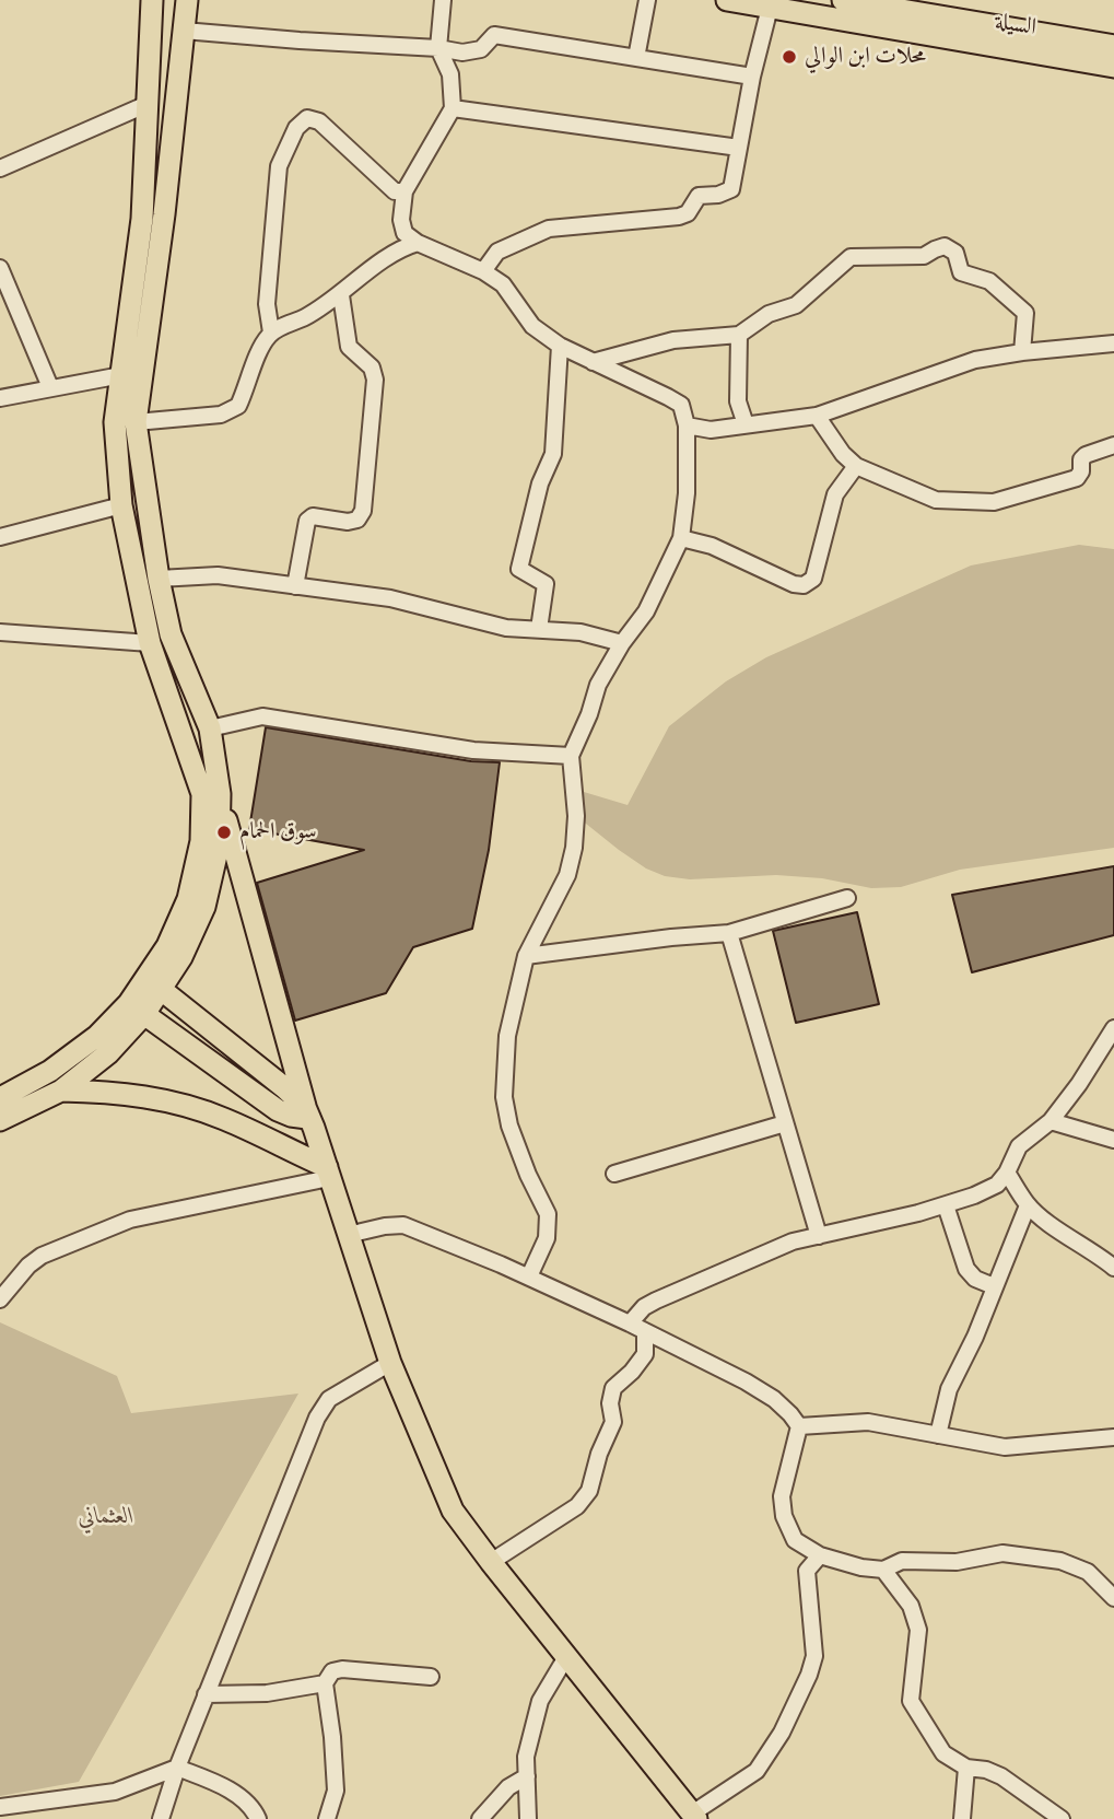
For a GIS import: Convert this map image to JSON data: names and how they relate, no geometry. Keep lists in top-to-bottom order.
{
  "streets": {
    "main road": ["السيلة"]
  },
  "parks": ["العثماني"],
  "places": ["محلات ابن الوالي", "سوق الحمام"]
}
